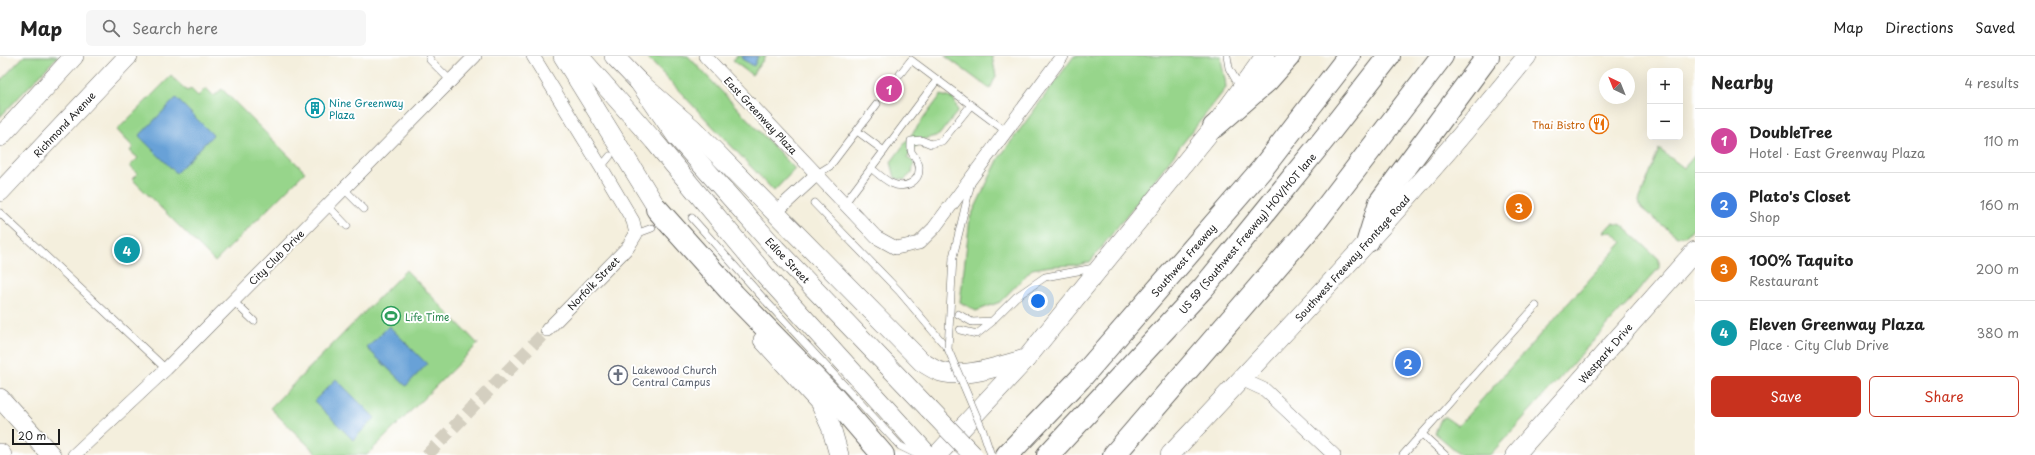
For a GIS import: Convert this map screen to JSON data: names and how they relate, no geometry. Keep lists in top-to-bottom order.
{
  "streets": {
    "highway": ["US 59 (Southwest Freeway) HOV/HOT lane", "Southwest Freeway"],
    "main road": [
      "Richmond Avenue",
      "Southwest Freeway Frontage Road",
      "Edloe Street",
      "Westpark Drive"
    ],
    "street": ["East Greenway Plaza", "City Club Drive", "Norfolk Street"]
  },
  "places": {
    "building": ["Nine Greenway Plaza"],
    "restaurant": ["Thai Bistro"],
    "sports": ["Life Time"],
    "church": ["Lakewood Church Central Campus"]
  },
  "scale_bar": "20 m",
  "north": "top left",
  "page": {
    "header": "Map",
    "search": "Search here",
    "nav": ["Map", "Directions", "Saved"],
    "heading": ["Nearby", "4 results"],
    "map_buttons": ["+", "−"],
    "pins": [
      "1",
      "3",
      "4",
      "2"
    ],
    "list": [
      {
        "mark": "1",
        "name": "DoubleTree",
        "note": "Hotel · East Greenway Plaza",
        "value": "110 m"
      },
      {
        "mark": "2",
        "name": "Plato's Closet",
        "note": "Shop",
        "value": "160 m"
      },
      {
        "mark": "3",
        "name": "100% Taquito",
        "note": "Restaurant",
        "value": "200 m"
      },
      {
        "mark": "4",
        "name": "Eleven Greenway Plaza",
        "note": "Place · City Club Drive",
        "value": "380 m"
      }
    ],
    "buttons": ["Save", "Share"],
    "scale": "20 m"
  }
}
